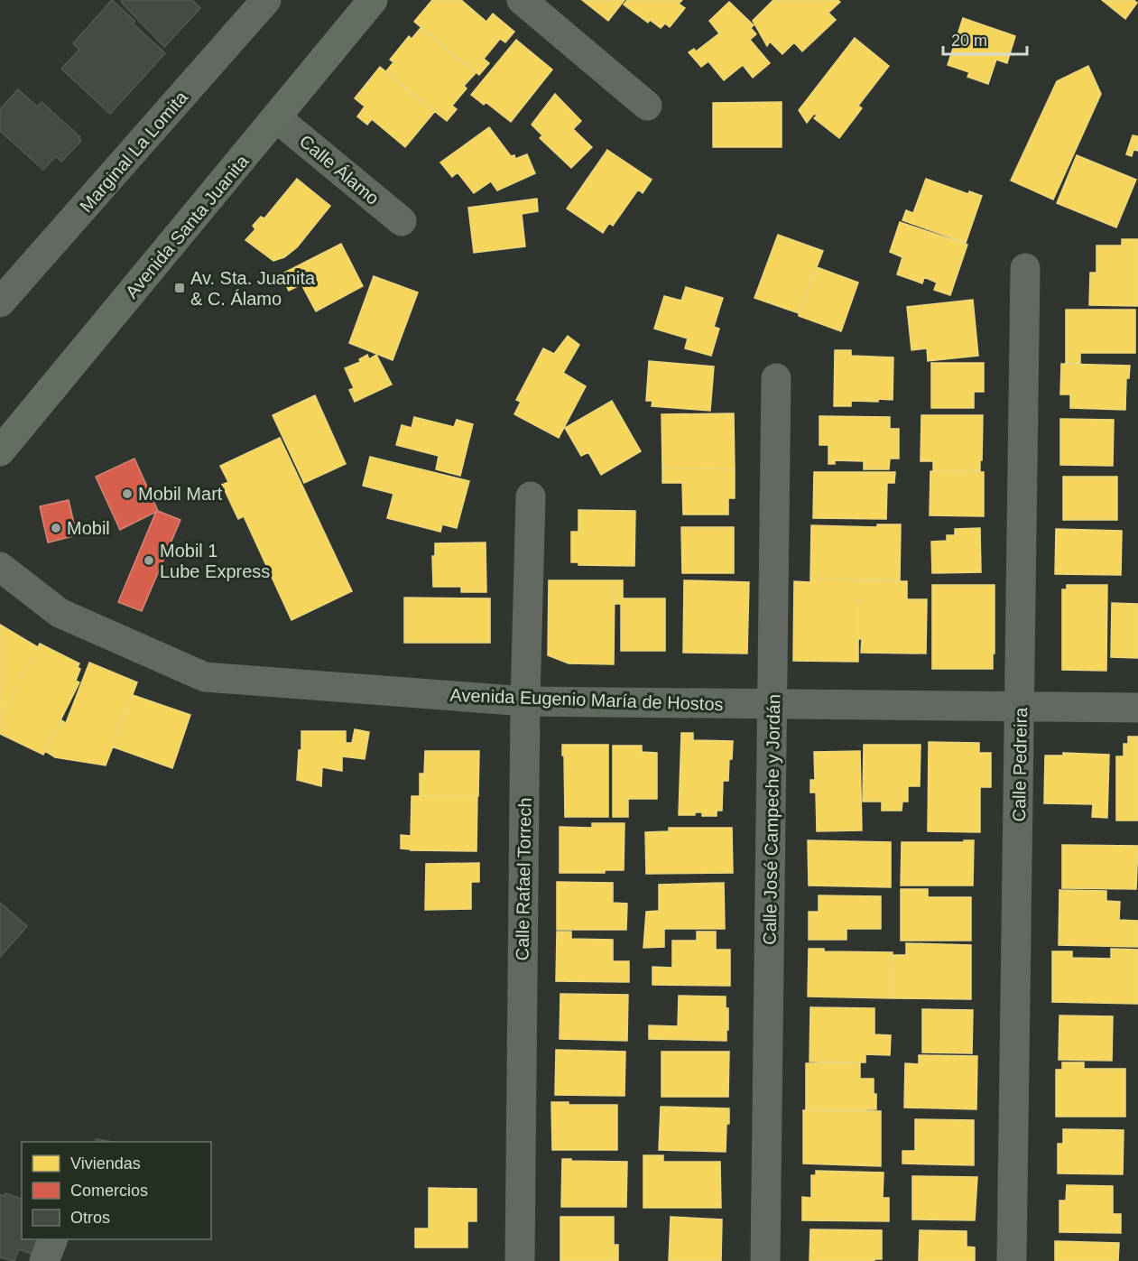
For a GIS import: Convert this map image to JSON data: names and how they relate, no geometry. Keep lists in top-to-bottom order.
{
  "streets": {
    "street": [
      "Marginal La Lomita",
      "Calle Álamo",
      "Avenida Santa Juanita",
      "Avenida Eugenio María de Hostos",
      "Calle Pedreira",
      "Calle José Campeche y Jordán",
      "Calle Rafael Torrech"
    ]
  },
  "crossings": [
    ["Calle Álamo", "Avenida Santa Juanita"],
    ["Avenida Eugenio María de Hostos", "Calle Pedreira"],
    ["Avenida Eugenio María de Hostos", "Calle José Campeche y Jordán"],
    ["Avenida Eugenio María de Hostos", "Calle Rafael Torrech"]
  ],
  "places": {
    "transit": ["Av. Sta. Juanita & C. Álamo"],
    "other": ["Mobil Mart", "Mobil", "Mobil 1 Lube Express"]
  },
  "legend": ["Viviendas", "Comercios", "Otros"],
  "scale_bar": "20 m"
}
